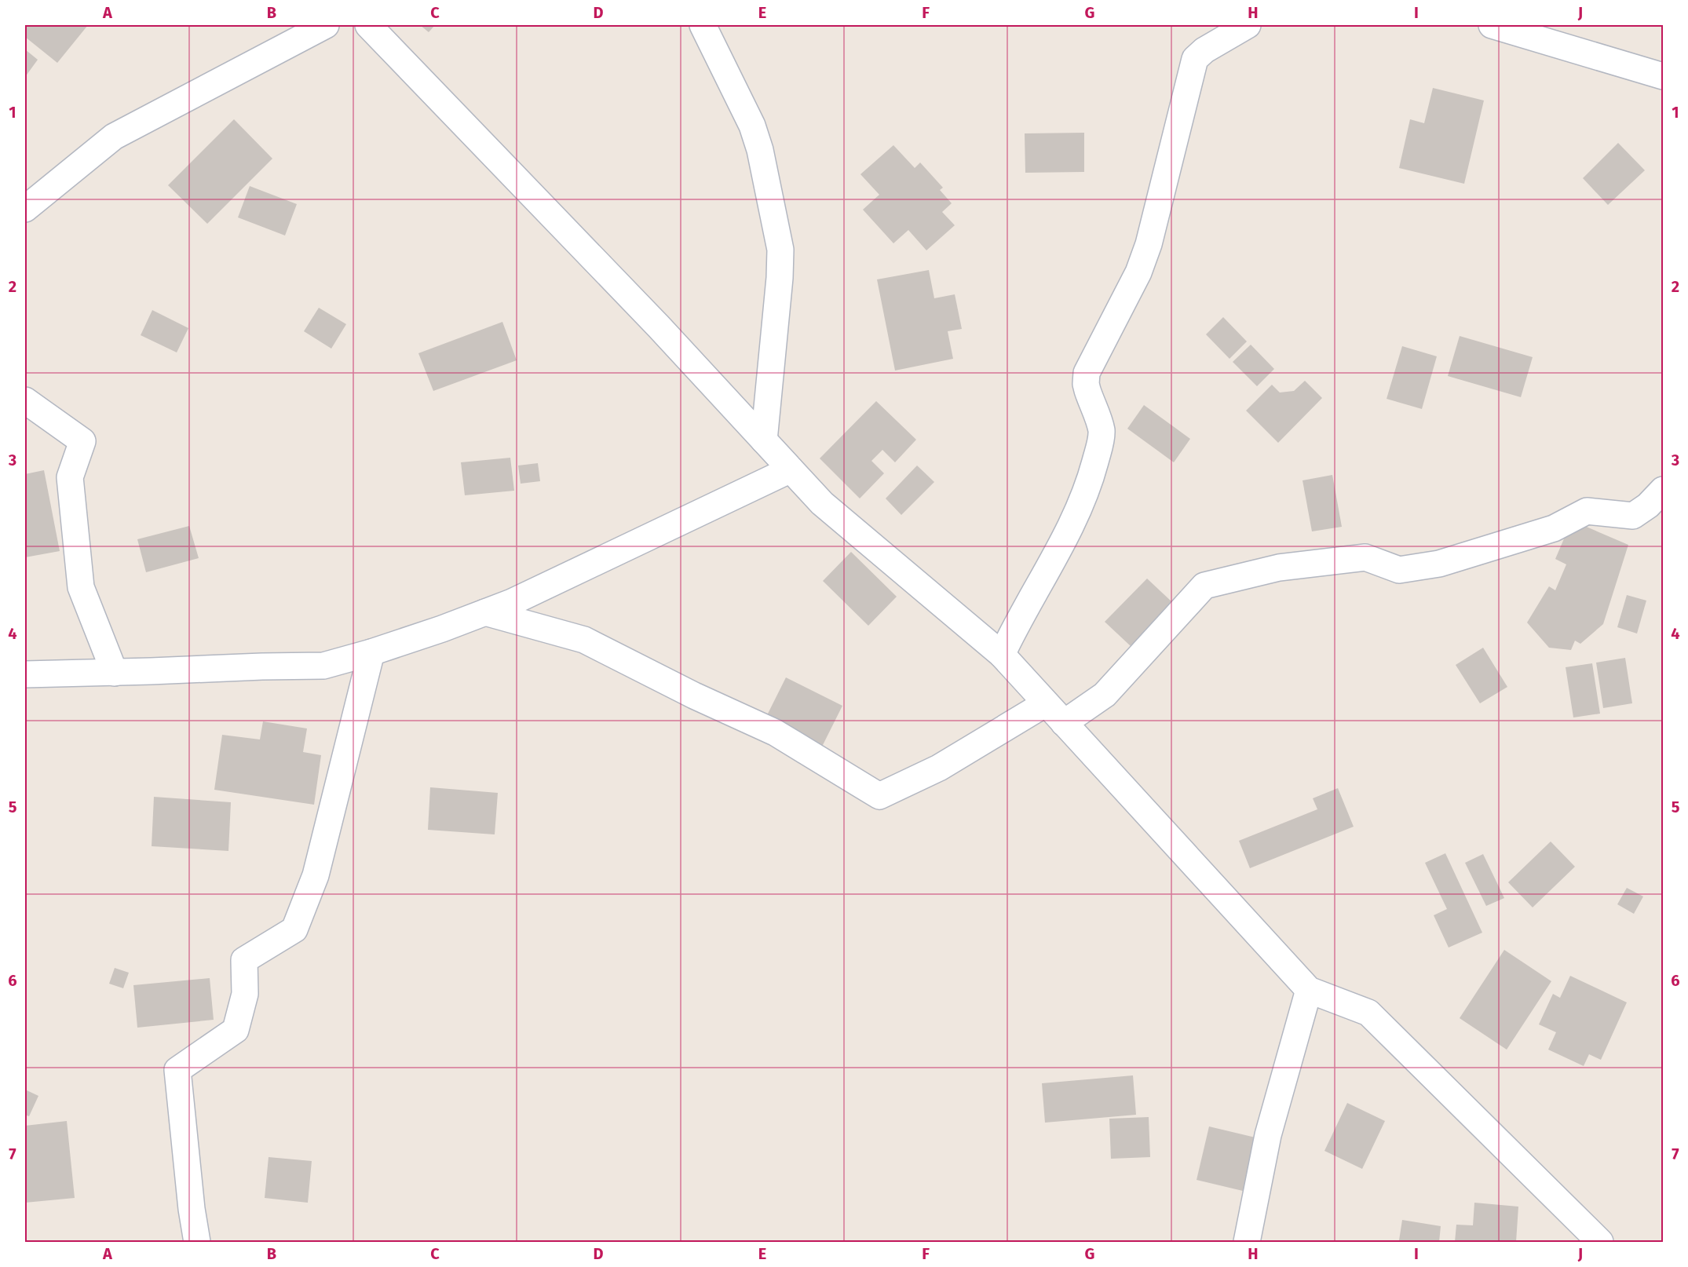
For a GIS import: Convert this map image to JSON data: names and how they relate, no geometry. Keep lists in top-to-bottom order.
{
  "grid": {
    "columns": [
      "A",
      "B",
      "C",
      "D",
      "E",
      "F",
      "G",
      "H",
      "I",
      "J"
    ],
    "rows": [
      "1",
      "2",
      "3",
      "4",
      "5",
      "6",
      "7"
    ]
  }
}
